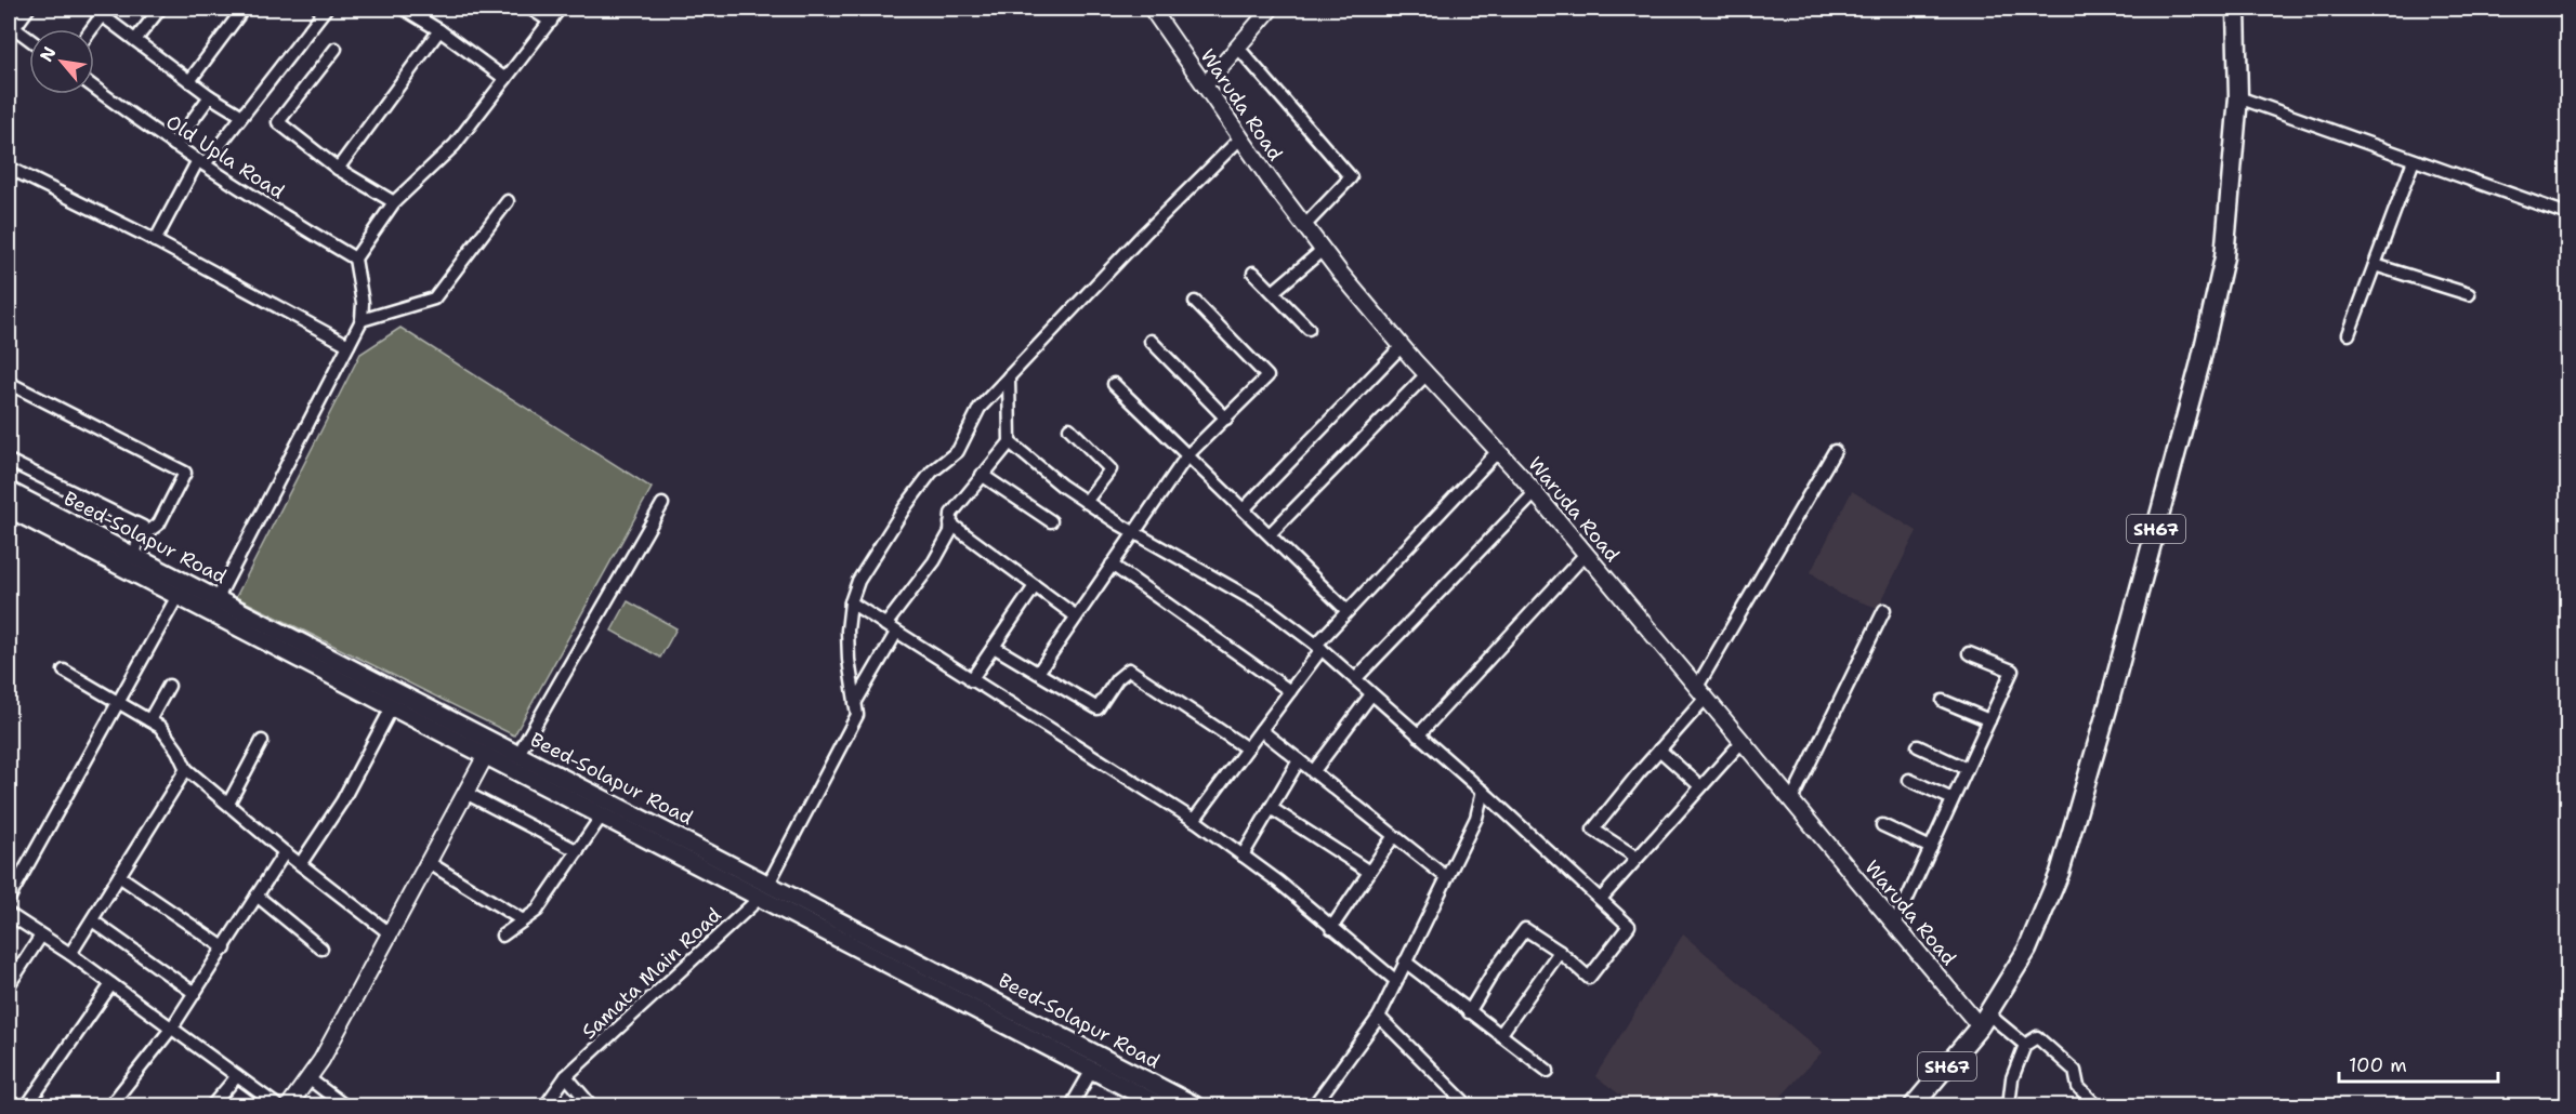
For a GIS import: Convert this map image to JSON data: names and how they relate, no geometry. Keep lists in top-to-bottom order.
{
  "streets": {
    "main road": ["SH67", "Beed-Solapur Road"],
    "street": ["Waruda Road", "Old Upla Road", "Samata Main Road"]
  },
  "crossings": [
    ["Waruda Road", "SH67"],
    ["Beed-Solapur Road", "Samata Main Road"]
  ],
  "scale_bar": "100 m",
  "north": "top left"
}
